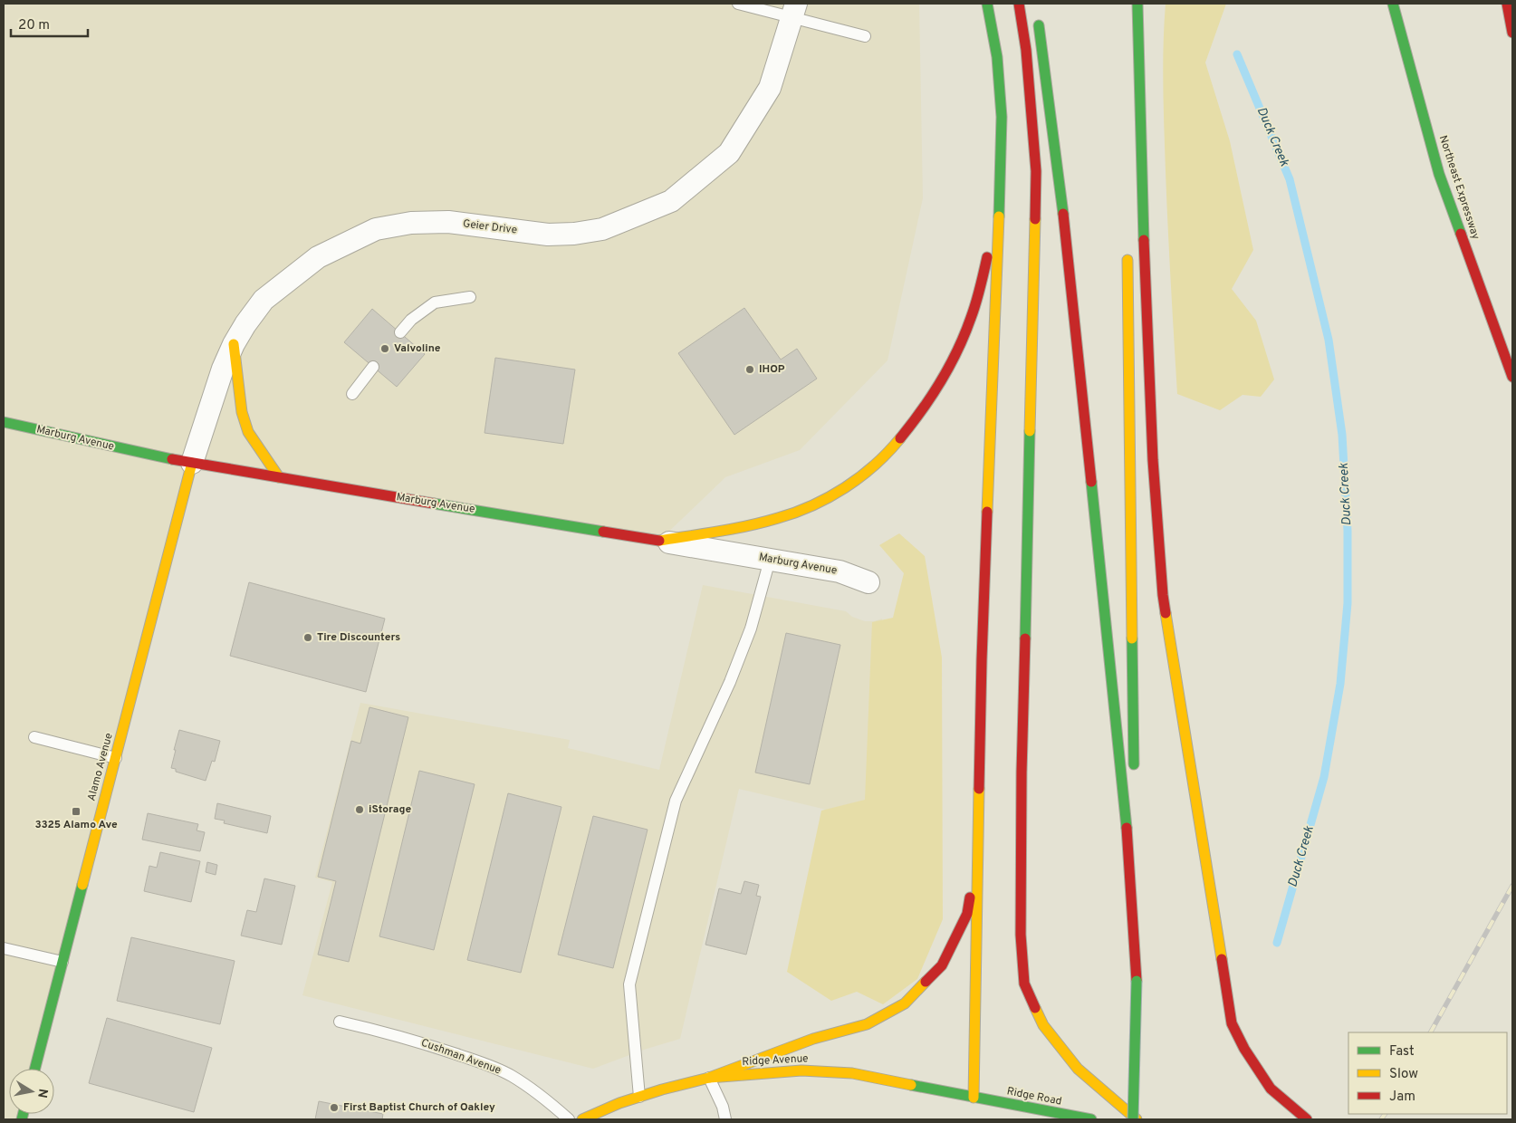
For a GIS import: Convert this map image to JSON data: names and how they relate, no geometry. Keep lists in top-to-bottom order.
{
  "streets": {
    "main road": [
      "Northeast Expressway",
      "Marburg Avenue",
      "Alamo Avenue",
      "Ridge Avenue",
      "Ridge Road"
    ],
    "street": ["Geier Drive"],
    "lane": ["Cushman Avenue"]
  },
  "crossings": [
    ["Geier Drive", "Marburg Avenue"],
    ["Geier Drive", "Alamo Avenue"],
    ["Marburg Avenue", "Alamo Avenue"],
    ["Ridge Avenue", "Ridge Road"]
  ],
  "water": ["Duck Creek"],
  "places": {
    "other": [
      "Valvoline",
      "IHOP",
      "Tire Discounters",
      "iStorage",
      "First Baptist Church of Oakley"
    ],
    "transit": ["3325 Alamo Ave"]
  },
  "legend": ["Fast", "Slow", "Jam"],
  "scale_bar": "20 m",
  "north": "right"
}
